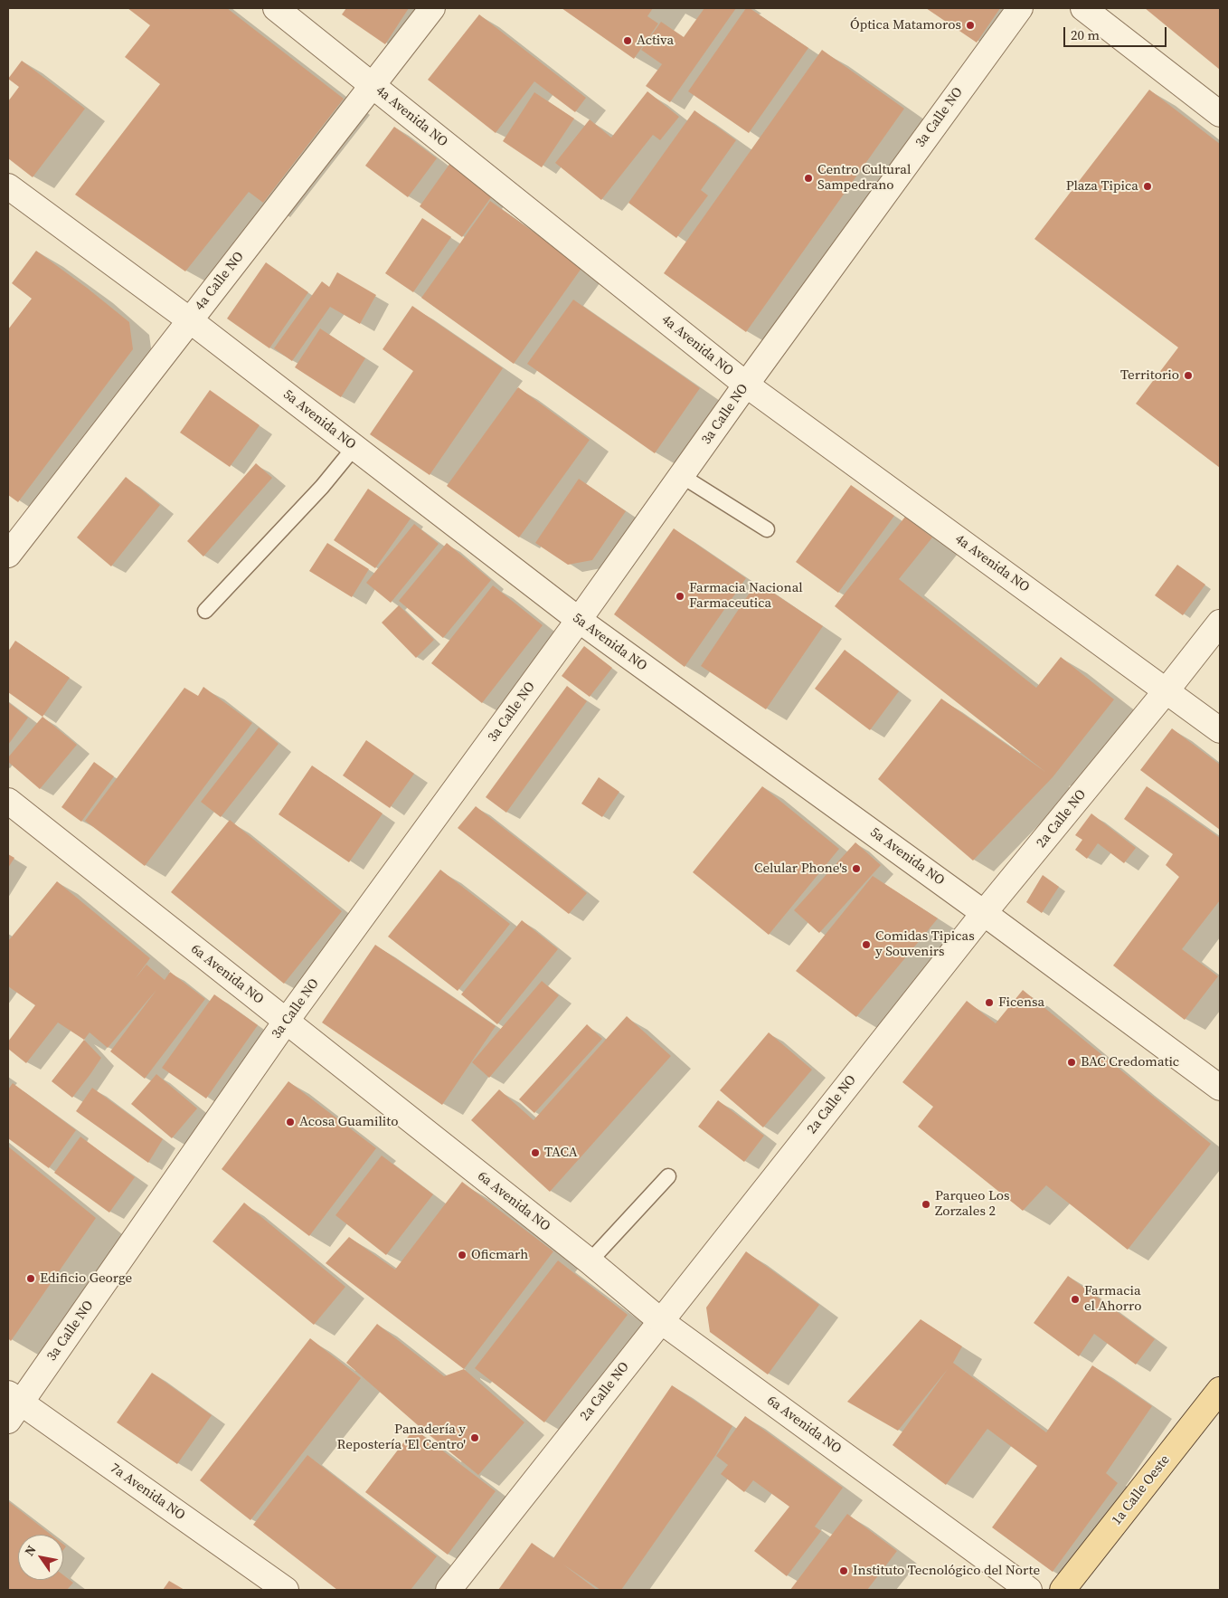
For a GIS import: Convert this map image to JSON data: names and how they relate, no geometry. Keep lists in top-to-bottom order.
{
  "streets": {
    "main road": ["1a Calle Oeste"],
    "street": [
      "4a Avenida NO",
      "3a Calle NO",
      "4a Calle NO",
      "5a Avenida NO",
      "2a Calle NO",
      "6a Avenida NO",
      "7a Avenida NO"
    ]
  },
  "crossings": [
    ["4a Avenida NO", "3a Calle NO"],
    ["4a Avenida NO", "4a Calle NO"],
    ["4a Avenida NO", "2a Calle NO"],
    ["3a Calle NO", "5a Avenida NO"],
    ["3a Calle NO", "6a Avenida NO"],
    ["3a Calle NO", "7a Avenida NO"],
    ["4a Calle NO", "5a Avenida NO"],
    ["5a Avenida NO", "2a Calle NO"],
    ["2a Calle NO", "6a Avenida NO"]
  ],
  "places": [
    "Óptica Matamoros",
    "Activa",
    "Centro Cultural Sampedrano",
    "Plaza Tipica",
    "Territorio",
    "Farmacia Nacional Farmaceutica",
    "Celular Phone's",
    "Comidas Tipicas y Souvenirs",
    "Ficensa",
    "BAC Credomatic",
    "Acosa Guamilito",
    "TACA",
    "Parqueo Los Zorzales 2",
    "Oficmarh",
    "Edificio George",
    "Farmacia el Ahorro",
    "Panadería y Repostería 'El Centro'",
    "Instituto Tecnológico del Norte"
  ],
  "scale_bar": "20 m",
  "north": "top left"
}
